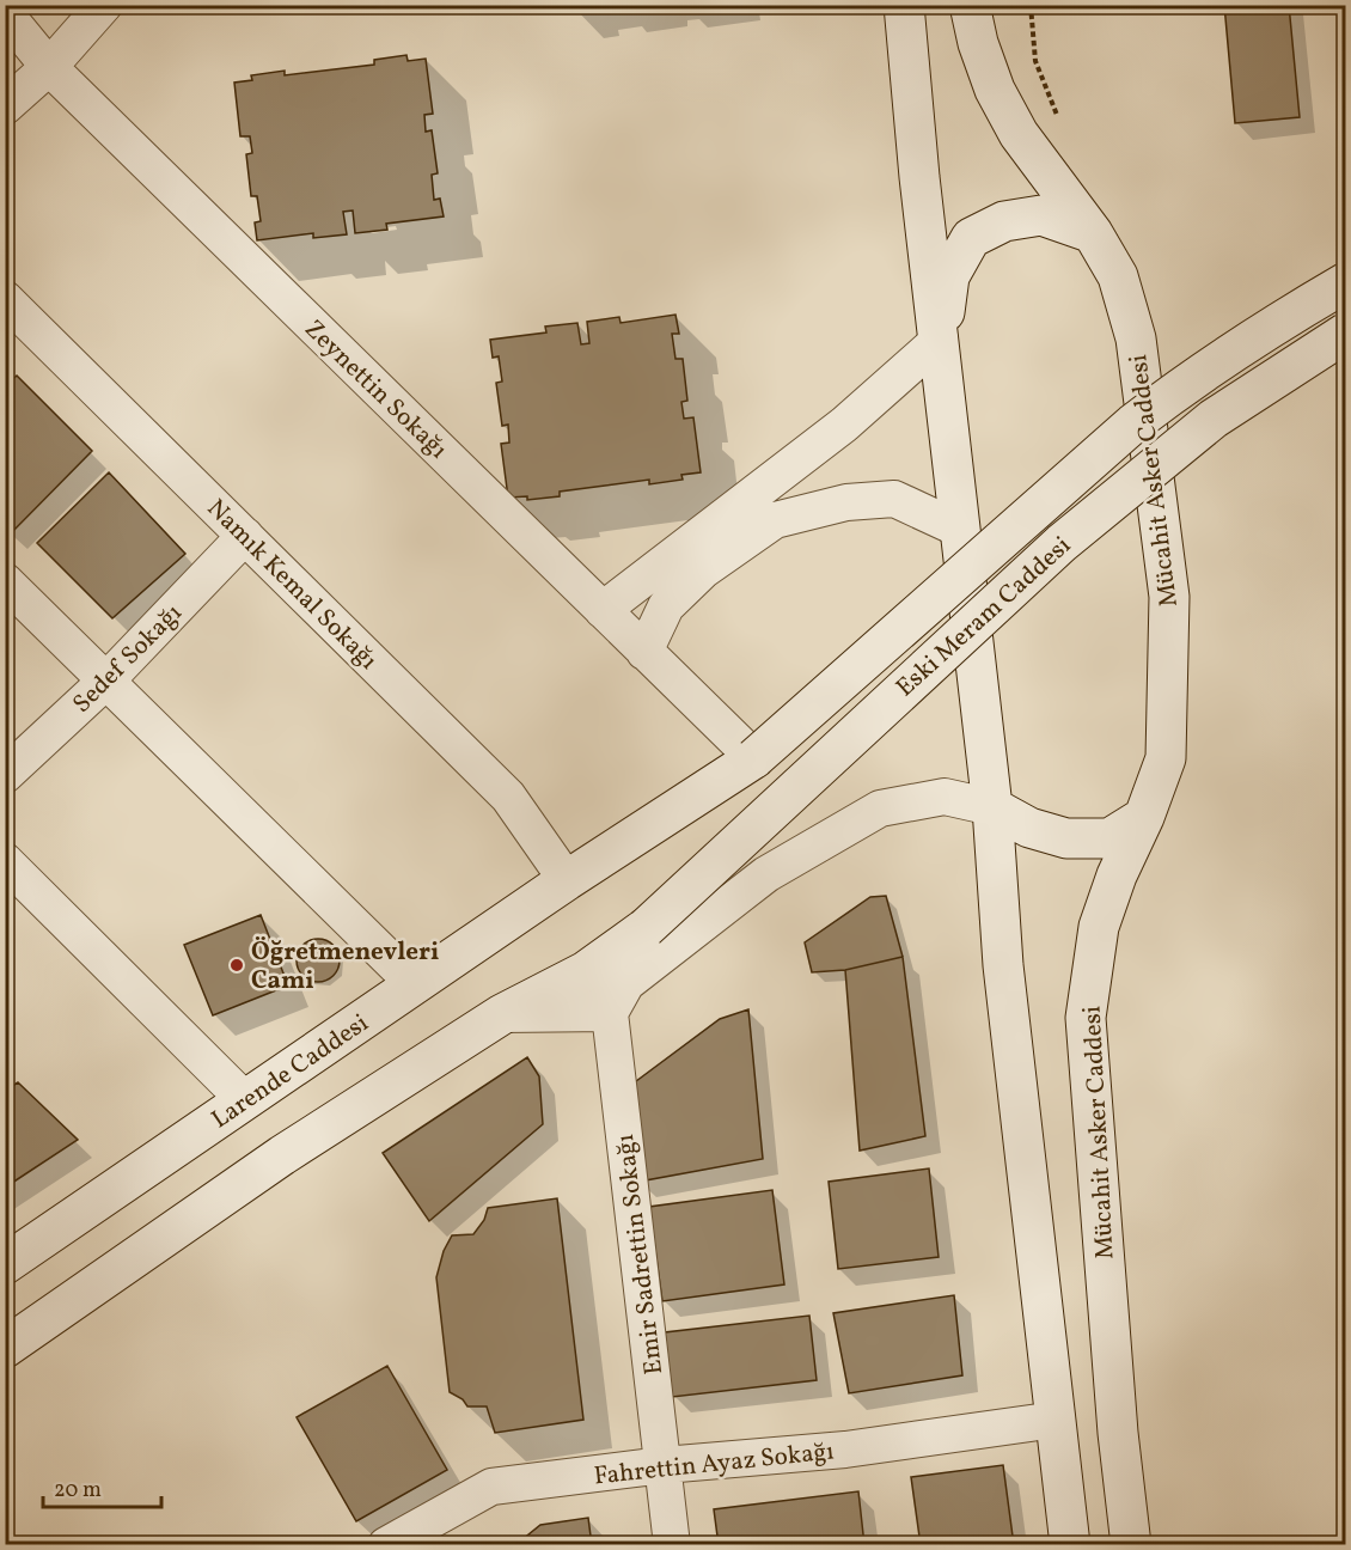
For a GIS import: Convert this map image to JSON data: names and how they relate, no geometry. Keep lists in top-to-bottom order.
{
  "streets": {
    "main road": ["Mücahit Asker Caddesi", "Eski Meram Caddesi", "Larende Caddesi"],
    "street": [
      "Zeynettin Sokağı",
      "Namık Kemal Sokağı",
      "Sedef Sokağı",
      "Emir Sadrettin Sokağı",
      "Fahrettin Ayaz Sokağı"
    ]
  },
  "crossings": [
    ["Zeynettin Sokağı", "Eski Meram Caddesi"],
    ["Zeynettin Sokağı", "Larende Caddesi"],
    ["Namık Kemal Sokağı", "Sedef Sokağı"],
    ["Namık Kemal Sokağı", "Larende Caddesi"],
    ["Eski Meram Caddesi", "Larende Caddesi"],
    ["Eski Meram Caddesi", "Emir Sadrettin Sokağı"],
    ["Emir Sadrettin Sokağı", "Fahrettin Ayaz Sokağı"]
  ],
  "places": ["Öğretmenevleri Cami"],
  "scale_bar": "20 m"
}
